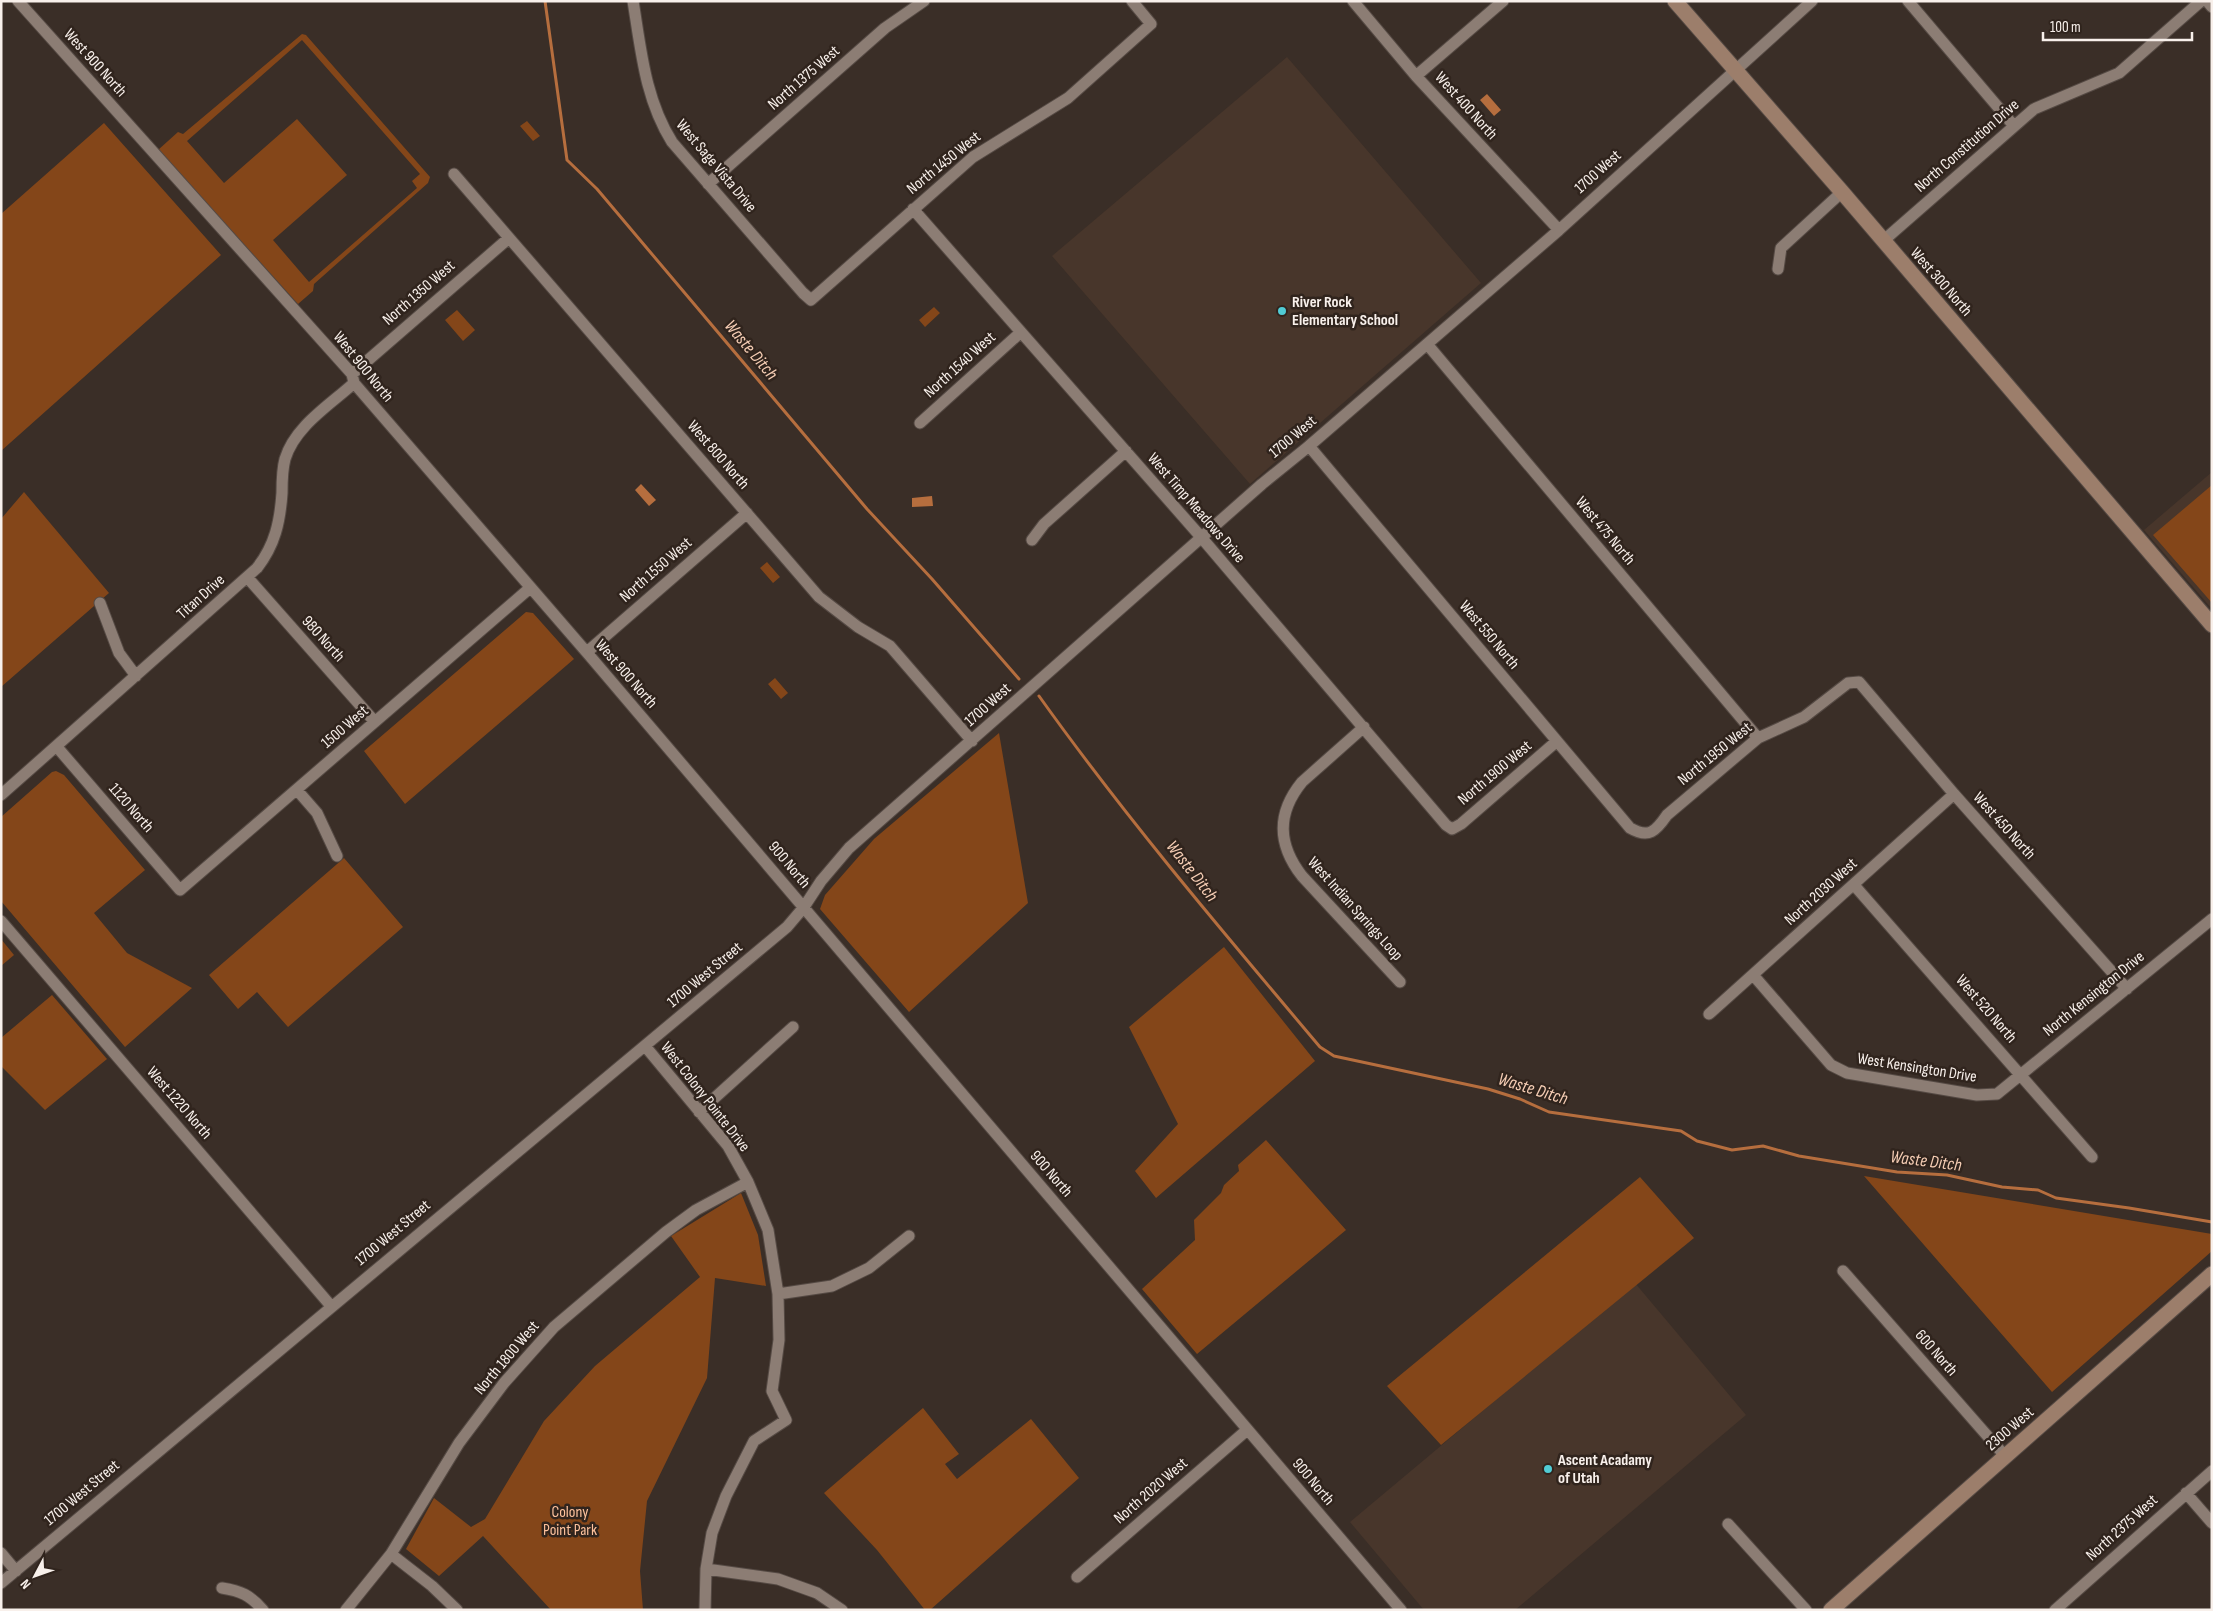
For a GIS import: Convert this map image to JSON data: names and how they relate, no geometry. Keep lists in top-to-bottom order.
{
  "streets": {
    "street": [
      "West 900 North",
      "North 1375 West",
      "West 400 North",
      "North Constitution Drive",
      "North 1450 West",
      "West Sage Vista Drive",
      "1700 West",
      "West 300 North",
      "North 1350 West",
      "North 1540 West",
      "West 800 North",
      "West Timp Meadows Drive",
      "West 475 North",
      "North 1550 West",
      "Titan Drive",
      "West 550 North",
      "980 North",
      "1500 West",
      "North 1950 West",
      "North 1900 West",
      "1120 North",
      "West 450 North",
      "900 North",
      "North 2030 West",
      "West Indian Springs Loop",
      "1700 West Street",
      "North Kensington Drive",
      "West 520 North",
      "West Kensington Drive",
      "West Colony Pointe Drive",
      "West 1220 North",
      "600 North",
      "North 1800 West",
      "2300 West",
      "North 2020 West",
      "North 2375 West"
    ]
  },
  "crossings": [
    ["West 900 North", "North 1350 West"],
    ["West 900 North", "North 1550 West"],
    ["West 900 North", "Titan Drive"],
    ["West 900 North", "1500 West"],
    ["West 900 North", "900 North"],
    ["North 1375 West", "West Sage Vista Drive"],
    ["West 400 North", "1700 West"],
    ["North Constitution Drive", "West 300 North"],
    ["North 1450 West", "West Sage Vista Drive"],
    ["North 1450 West", "West Timp Meadows Drive"],
    ["1700 West", "West 300 North"],
    ["1700 West", "West 800 North"],
    ["1700 West", "West Timp Meadows Drive"],
    ["1700 West", "West 475 North"],
    ["1700 West", "West 550 North"],
    ["1700 West", "900 North"],
    ["1700 West", "1700 West Street"],
    ["North 1350 West", "West 800 North"],
    ["North 1350 West", "Titan Drive"],
    ["North 1540 West", "West Timp Meadows Drive"],
    ["West 800 North", "North 1550 West"],
    ["West Timp Meadows Drive", "North 1900 West"],
    ["West Timp Meadows Drive", "West Indian Springs Loop"],
    ["West 475 North", "North 1950 West"],
    ["Titan Drive", "980 North"],
    ["Titan Drive", "1120 North"],
    ["West 550 North", "North 1950 West"],
    ["West 550 North", "North 1900 West"],
    ["980 North", "1500 West"],
    ["1500 West", "1120 North"],
    ["North 1950 West", "West 450 North"],
    ["West 450 North", "North 2030 West"],
    ["West 450 North", "North Kensington Drive"],
    ["900 North", "1700 West Street"],
    ["900 North", "North 2020 West"],
    ["North 2030 West", "West 520 North"],
    ["North 2030 West", "West Kensington Drive"],
    ["1700 West Street", "West Colony Pointe Drive"],
    ["1700 West Street", "West 1220 North"],
    ["North Kensington Drive", "West 520 North"],
    ["North Kensington Drive", "West Kensington Drive"],
    ["West Colony Pointe Drive", "North 1800 West"],
    ["600 North", "2300 West"]
  ],
  "water": ["Waste Ditch"],
  "parks": ["Colony Point Park"],
  "places": ["River Rock Elementary School", "Ascent Acadamy of Utah"],
  "scale_bar": "100 m",
  "north": "bottom left"
}
